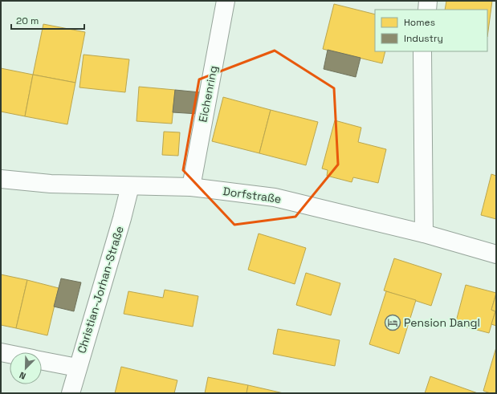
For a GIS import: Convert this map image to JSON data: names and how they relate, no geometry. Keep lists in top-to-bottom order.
{
  "streets": {
    "street": ["Eichenring", "Dorfstraße", "Christian-Jorhan-Straße"]
  },
  "crossings": [
    ["Eichenring", "Dorfstraße"],
    ["Dorfstraße", "Christian-Jorhan-Straße"]
  ],
  "places": {
    "hotel": ["Pension Dangl"]
  },
  "legend": ["Homes", "Industry"],
  "scale_bar": "20 m",
  "north": "bottom left"
}
